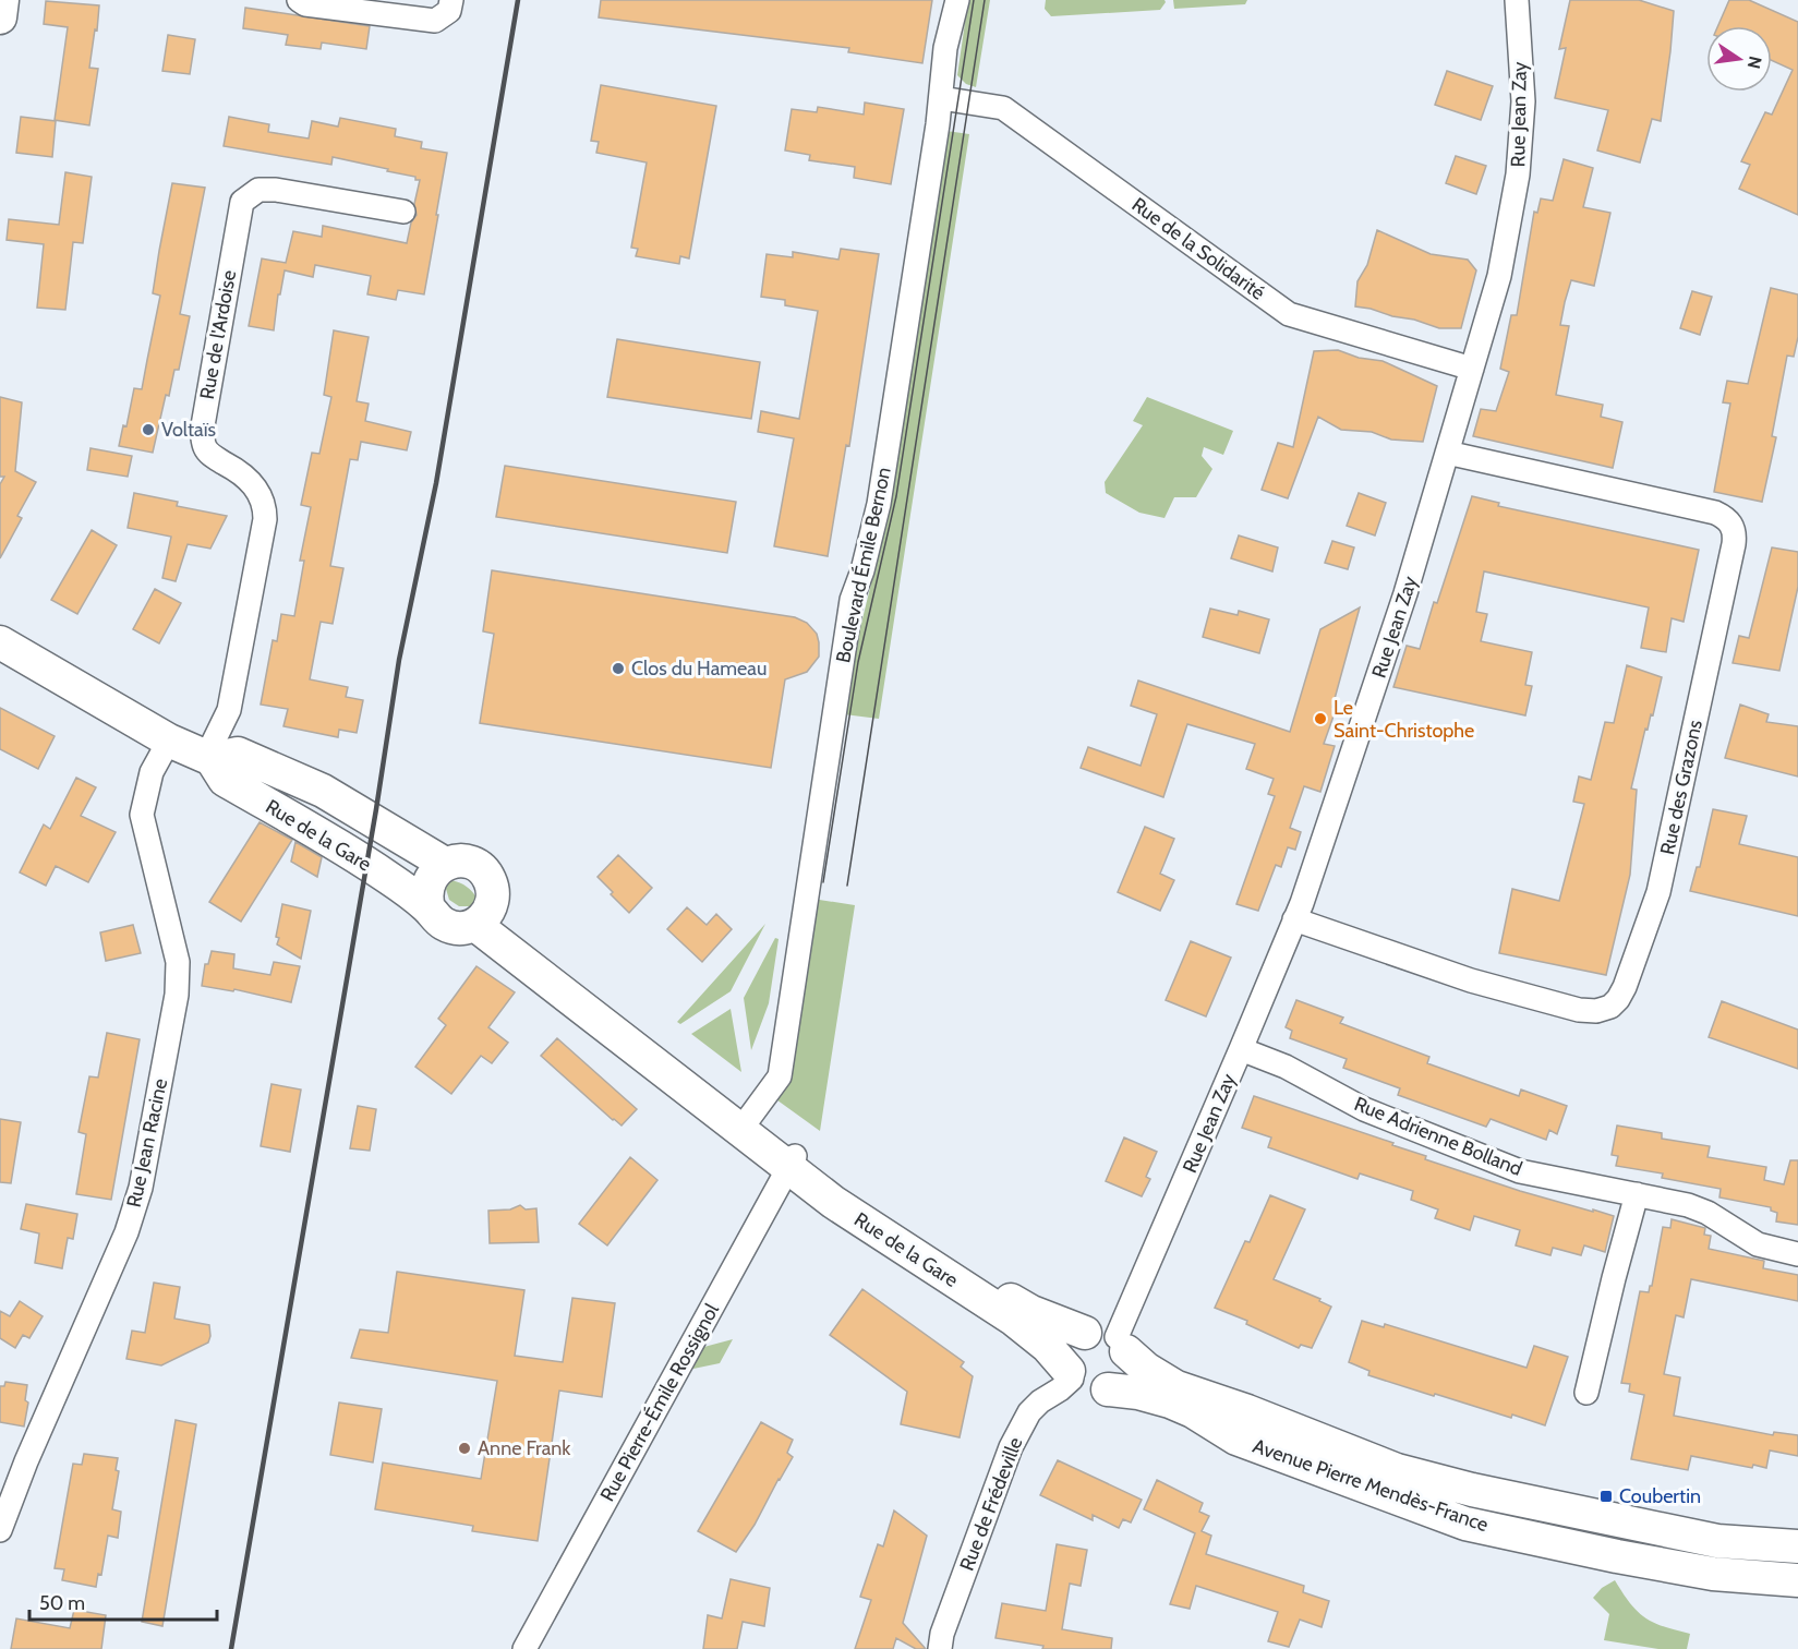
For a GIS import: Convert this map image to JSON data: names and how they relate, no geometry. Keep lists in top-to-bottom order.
{
  "streets": {
    "street": [
      "Rue Jean Zay",
      "Rue de la Solidarité",
      "Rue de l'Ardoise",
      "Boulevard Émile Bernon",
      "Rue des Grazons",
      "Rue de la Gare",
      "Rue Adrienne Bolland",
      "Rue Jean Racine",
      "Rue Pierre-Émile Rossignol",
      "Avenue Pierre Mendès-France",
      "Rue de Frédeville"
    ]
  },
  "crossings": [
    ["Rue Jean Zay", "Rue de la Solidarité"],
    ["Rue Jean Zay", "Rue des Grazons"],
    ["Rue Jean Zay", "Rue de la Gare"],
    ["Rue Jean Zay", "Rue Adrienne Bolland"],
    ["Rue Jean Zay", "Avenue Pierre Mendès-France"],
    ["Rue Jean Zay", "Rue de Frédeville"],
    ["Rue de la Solidarité", "Boulevard Émile Bernon"],
    ["Rue de l'Ardoise", "Rue de la Gare"],
    ["Boulevard Émile Bernon", "Rue de la Gare"],
    ["Rue de la Gare", "Rue Jean Racine"],
    ["Rue de la Gare", "Rue Pierre-Émile Rossignol"],
    ["Rue de la Gare", "Avenue Pierre Mendès-France"],
    ["Rue de la Gare", "Rue de Frédeville"],
    ["Avenue Pierre Mendès-France", "Rue de Frédeville"]
  ],
  "places": {
    "other": [
      "Voltaïs",
      "Clos du Hameau",
      "Le Saint-Christophe",
      "Anne Frank"
    ],
    "transit": ["Coubertin"]
  },
  "scale_bar": "50 m",
  "north": "right"
}
